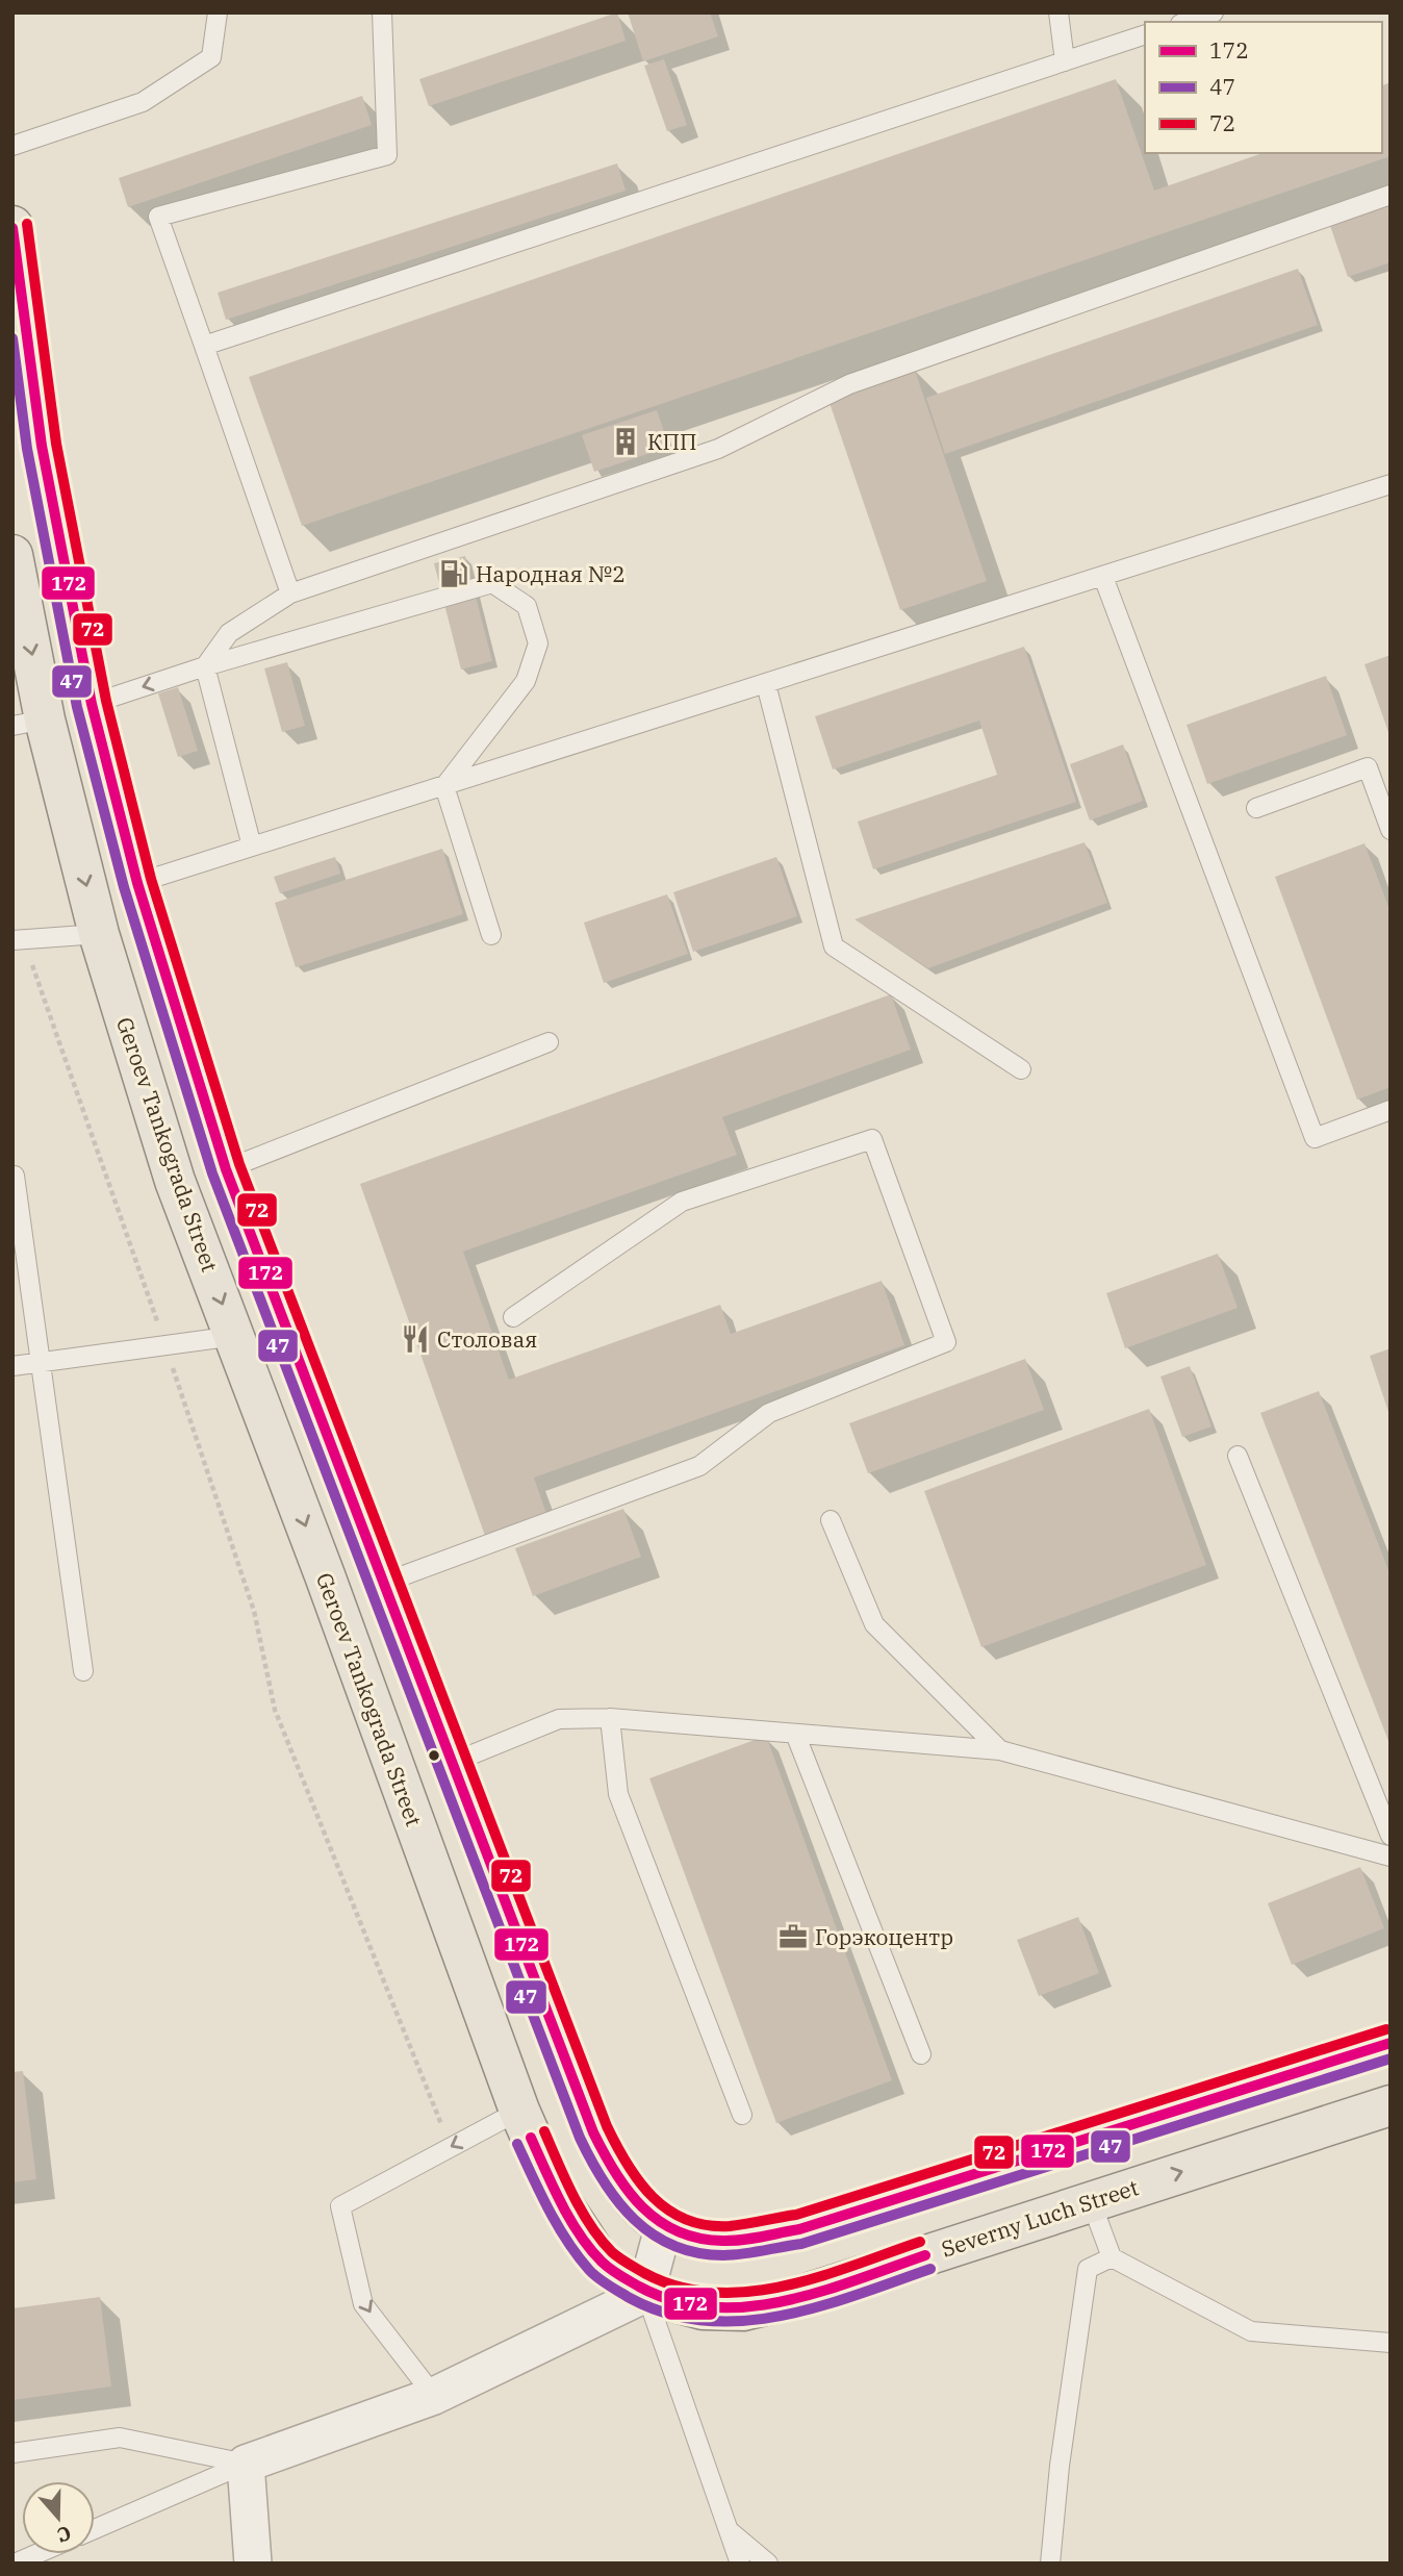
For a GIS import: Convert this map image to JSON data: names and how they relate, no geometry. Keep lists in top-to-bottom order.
{
  "streets": {
    "main road": ["Geroev Tankograda Street", "Severny Luch Street"]
  },
  "crossings": [
    ["Geroev Tankograda Street", "Severny Luch Street"]
  ],
  "places": {
    "building": ["КПП"],
    "fuel station": ["Народная №2"],
    "restaurant": ["Столовая"],
    "office": ["Горэкоцентр"]
  },
  "lines": ["transit line 72", "transit line 172", "transit line 47"],
  "legend": ["172", "47", "72"],
  "north": "bottom"
}
